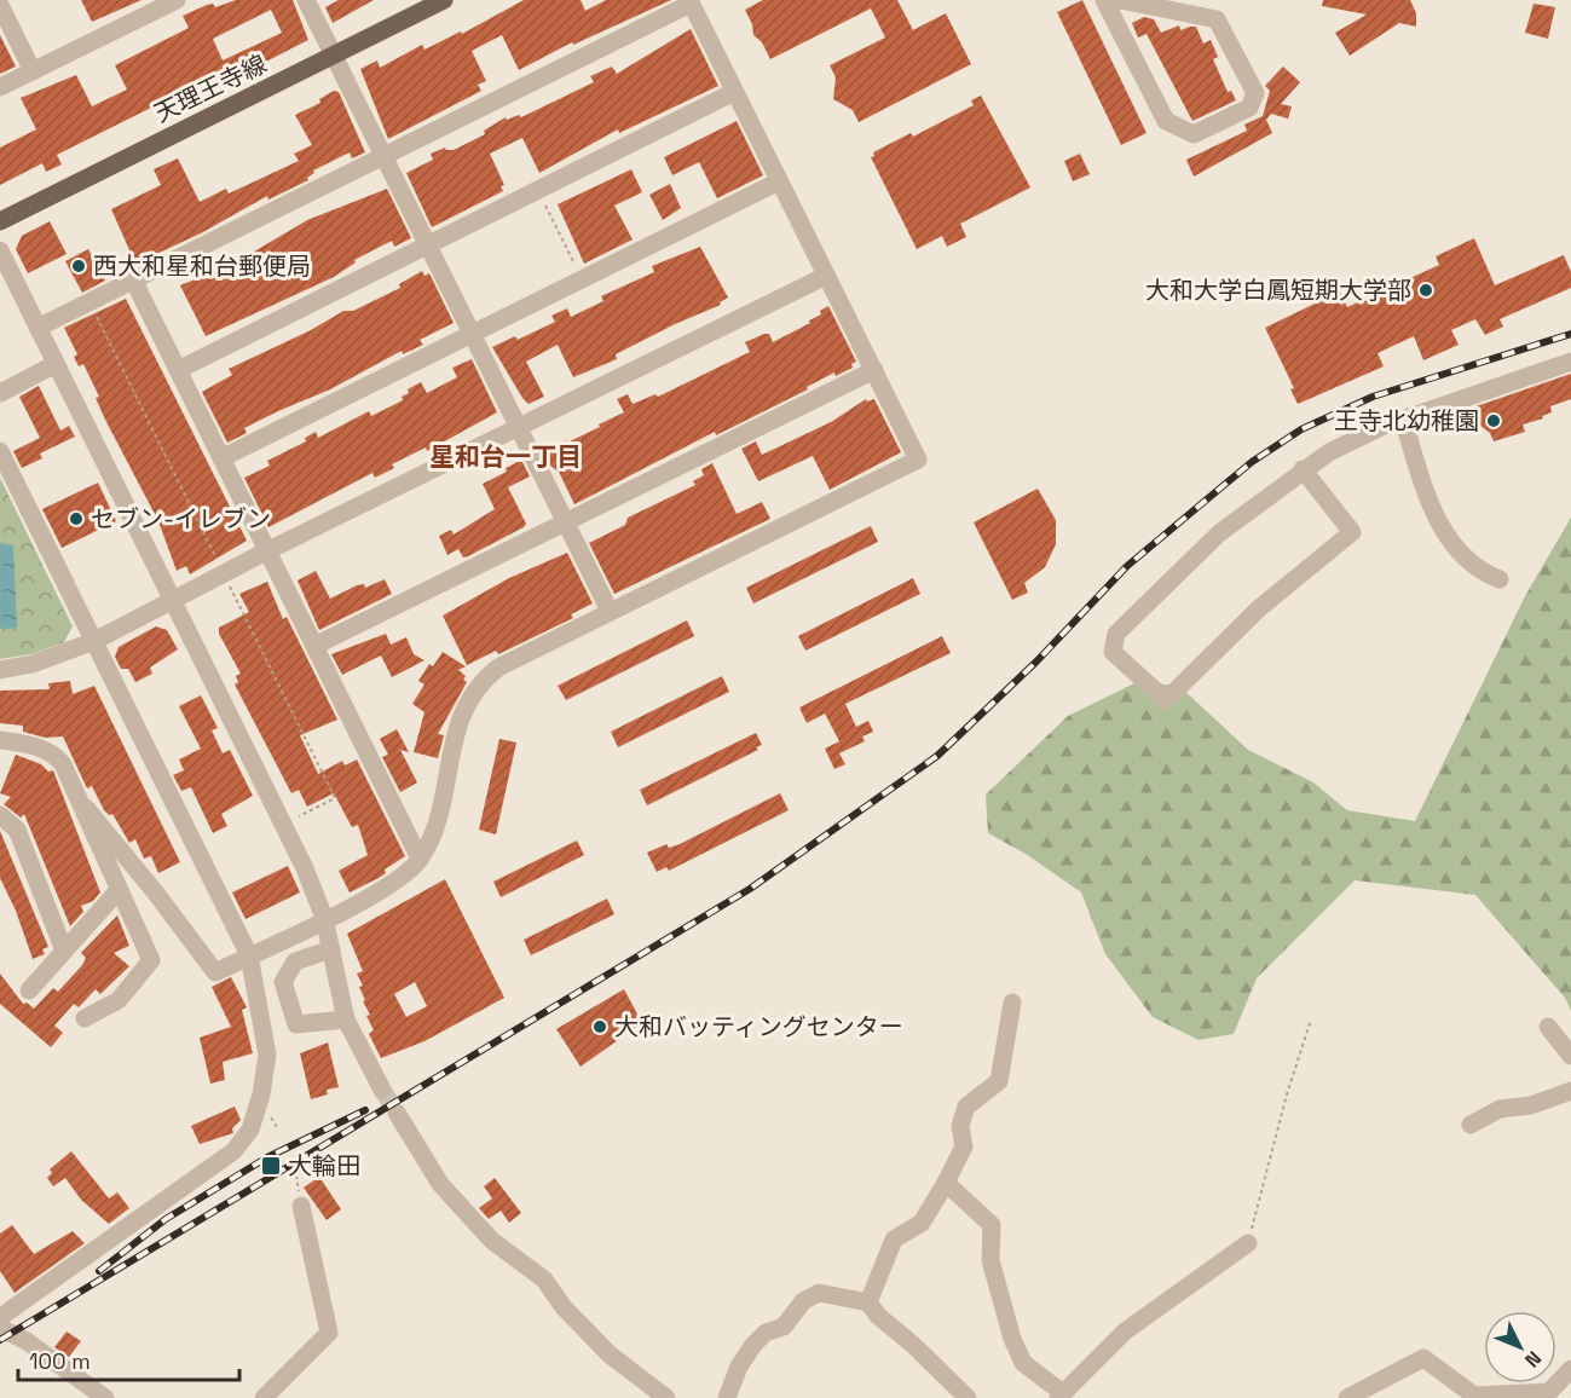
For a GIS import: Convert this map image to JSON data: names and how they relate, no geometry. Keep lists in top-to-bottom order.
{
  "streets": {
    "main road": ["天理王寺線"]
  },
  "districts": ["星和台一丁目"],
  "places": {
    "other": [
      "西大和星和台郵便局",
      "大和大学白鳳短期大学部",
      "王寺北幼稚園",
      "セブン-イレブン",
      "大和バッティングセンター"
    ],
    "transit": ["大輪田"]
  },
  "scale_bar": "100 m",
  "north": "bottom right"
}
